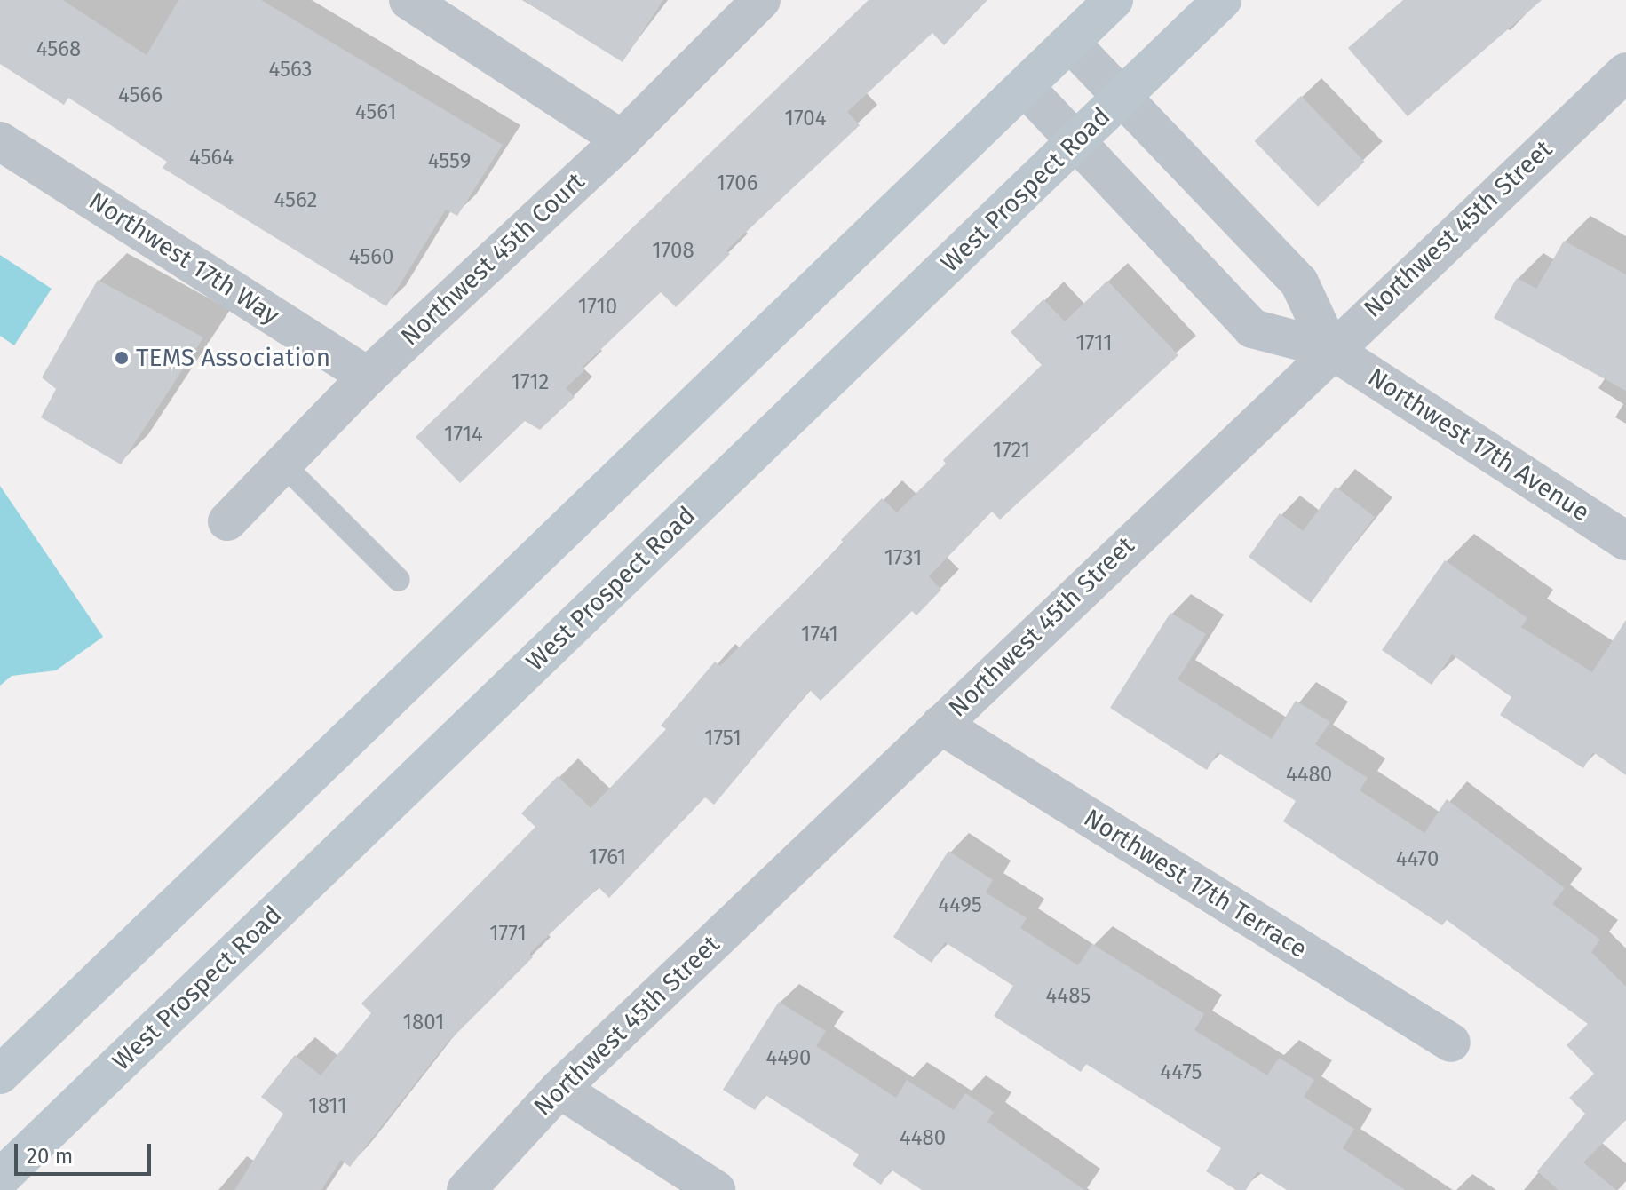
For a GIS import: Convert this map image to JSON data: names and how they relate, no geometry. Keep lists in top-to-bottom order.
{
  "streets": {
    "main road": ["West Prospect Road"],
    "street": [
      "Northwest 45th Street",
      "Northwest 17th Way",
      "Northwest 45th Court",
      "Northwest 17th Avenue",
      "Northwest 17th Terrace"
    ]
  },
  "crossings": [
    ["West Prospect Road", "Northwest 17th Avenue"],
    ["Northwest 45th Street", "Northwest 17th Avenue"],
    ["Northwest 45th Street", "Northwest 17th Terrace"],
    ["Northwest 17th Way", "Northwest 45th Court"]
  ],
  "places": ["TEMS Association"],
  "house_numbers": [
    "4568",
    "4563",
    "4566",
    "4561",
    "1704",
    "4564",
    "4559",
    "1706",
    "4562",
    "1708",
    "4560",
    "1710",
    "1711",
    "1712",
    "1714",
    "1721",
    "1731",
    "1741",
    "1751",
    "4480",
    "1761",
    "4470",
    "4495",
    "1771",
    "4485",
    "1801",
    "4490",
    "4475",
    "1811",
    "4480"
  ],
  "scale_bar": "20 m"
}
